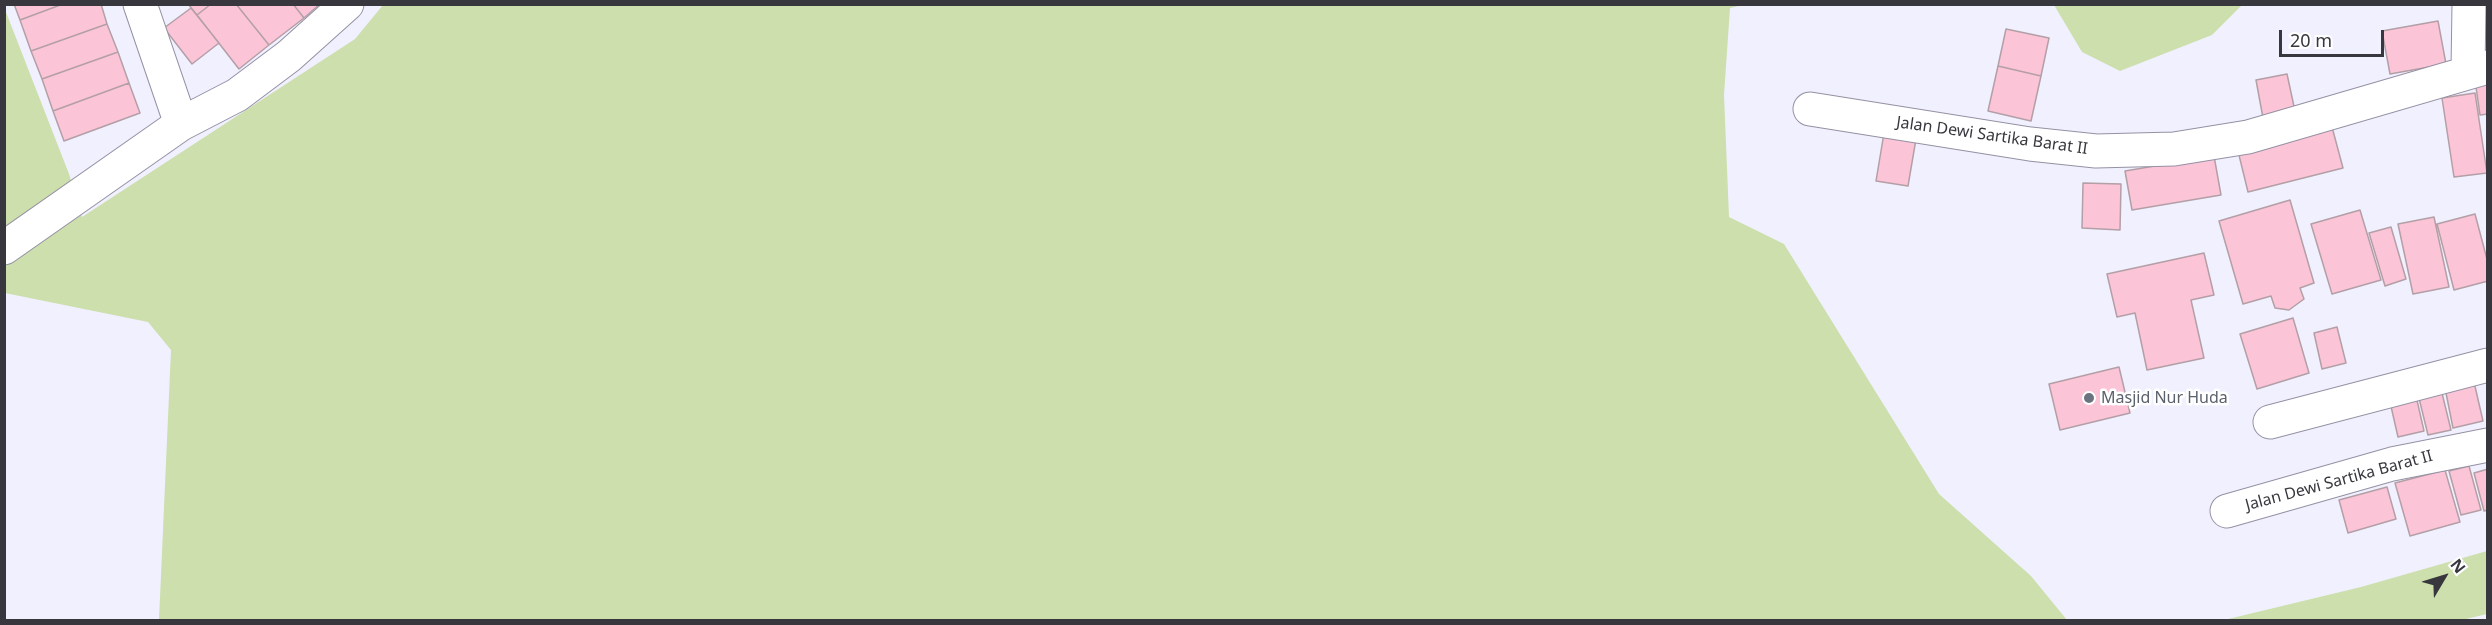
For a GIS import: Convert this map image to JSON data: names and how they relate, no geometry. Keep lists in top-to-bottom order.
{
  "streets": {
    "street": ["Jalan Dewi Sartika Barat II"]
  },
  "places": ["Masjid Nur Huda"],
  "scale_bar": "20 m",
  "north": "top right"
}
